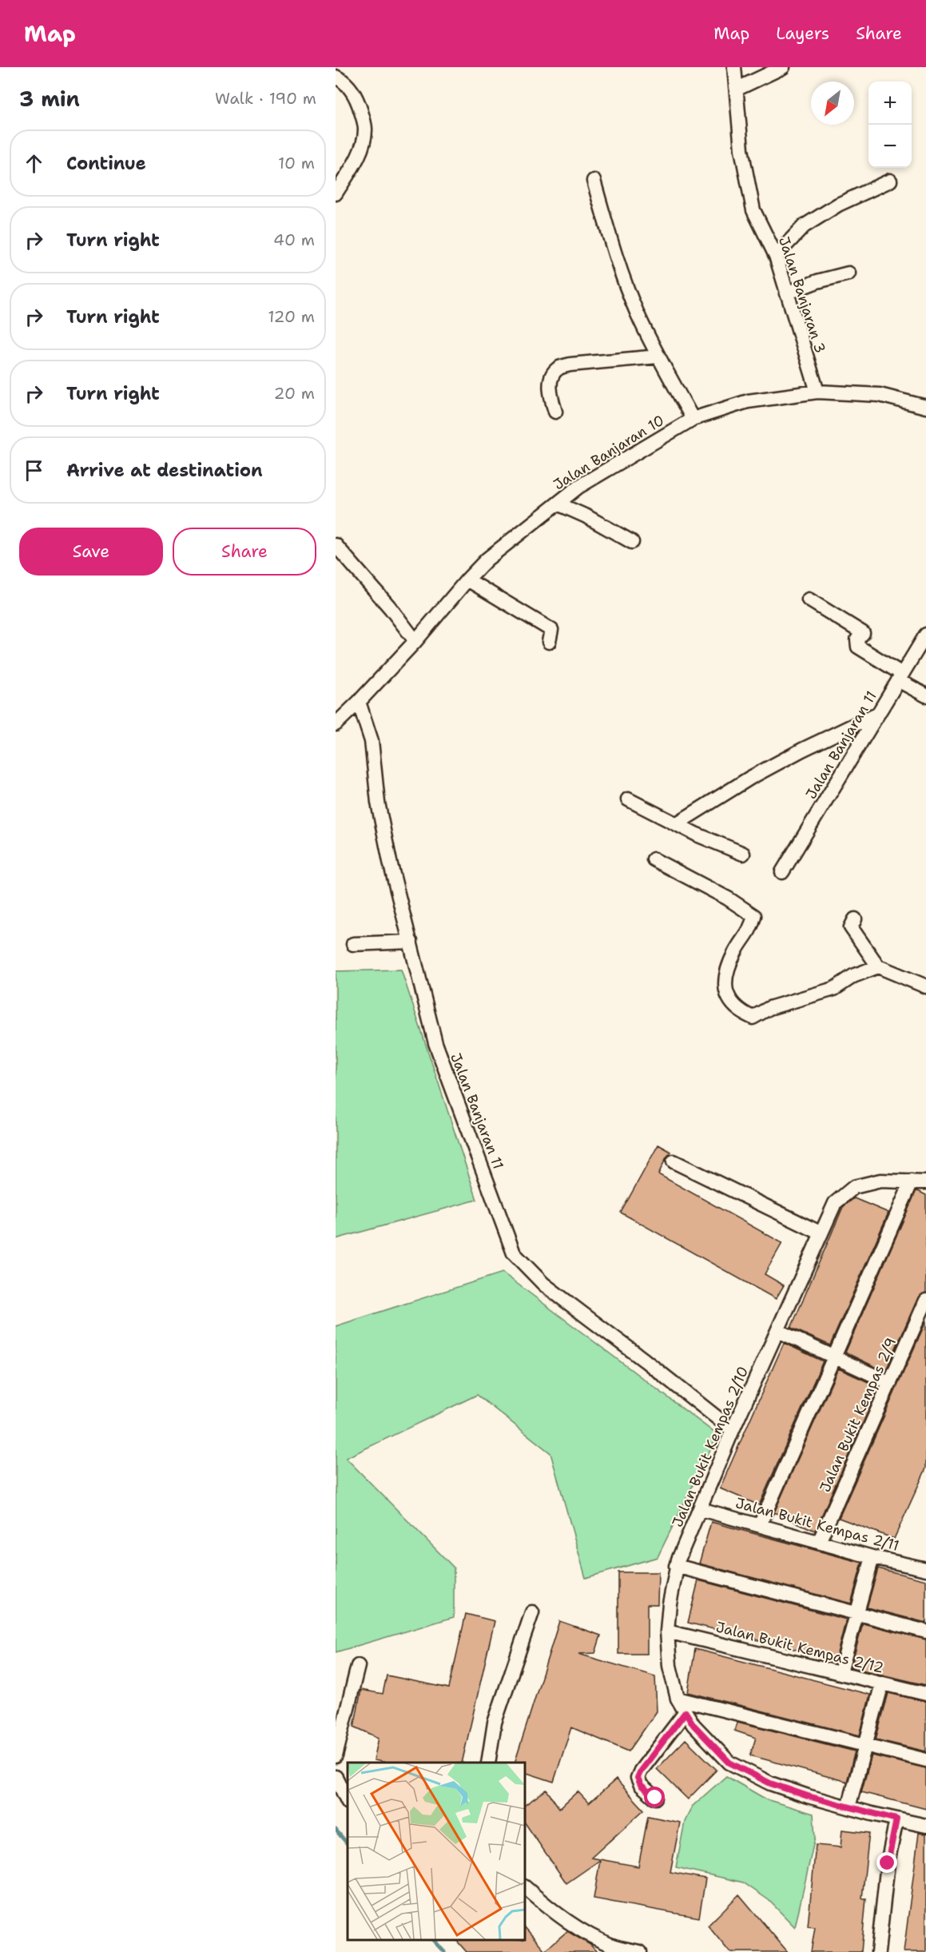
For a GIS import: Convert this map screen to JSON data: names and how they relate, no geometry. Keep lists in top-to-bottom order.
{
  "streets": {
    "street": [
      "Jalan Banjaran 3",
      "Jalan Banjaran 10",
      "Jalan Banjaran 11",
      "Jalan Bukit Kempas 2/9",
      "Jalan Bukit Kempas 2/10",
      "Jalan Bukit Kempas 2/11",
      "Jalan Bukit Kempas 2/12"
    ]
  },
  "crossings": [
    ["Jalan Banjaran 3", "Jalan Banjaran 10"],
    ["Jalan Banjaran 10", "Jalan Banjaran 11"],
    ["Jalan Banjaran 11", "Jalan Bukit Kempas 2/10"],
    ["Jalan Bukit Kempas 2/9", "Jalan Bukit Kempas 2/11"],
    ["Jalan Bukit Kempas 2/10", "Jalan Bukit Kempas 2/11"],
    ["Jalan Bukit Kempas 2/10", "Jalan Bukit Kempas 2/12"]
  ],
  "north": "bottom left",
  "page": {
    "header": "Map",
    "nav": ["Map", "Layers", "Share"],
    "heading": ["3 min", "Walk · 190 m"],
    "map_buttons": ["+", "−"],
    "list": [
      ["Continue", "10 m"],
      ["Turn right", "40 m"],
      ["Turn right", "120 m"],
      ["Turn right", "20 m"],
      "Arrive at destination"
    ],
    "buttons": ["Save", "Share"]
  }
}
